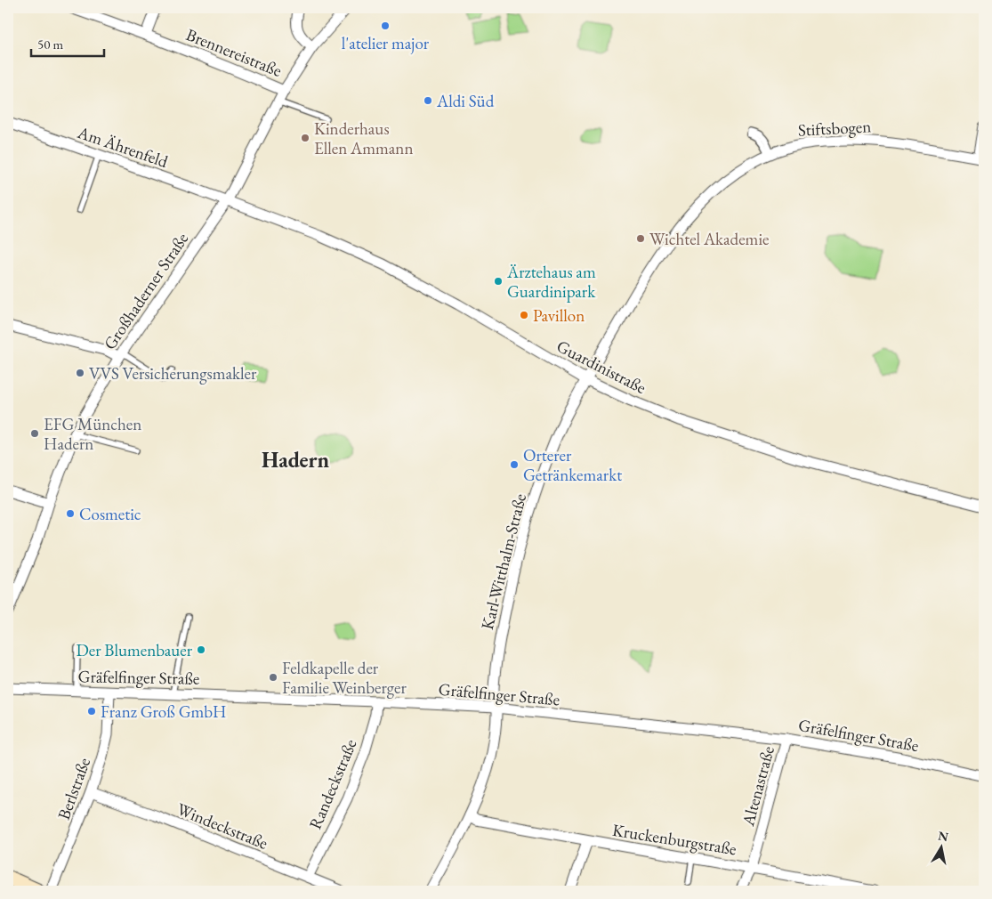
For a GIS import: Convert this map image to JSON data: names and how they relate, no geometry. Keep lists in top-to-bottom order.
{
  "streets": {
    "street": [
      "Brennereistraße",
      "Stiftsbogen",
      "Am Ährenfeld",
      "Großhaderner Straße",
      "Guardinistraße",
      "Karl-Witthalm-Straße",
      "Gräfelfinger Straße",
      "Randeckstraße",
      "Altenastraße",
      "Berlstraße",
      "Windeckstraße",
      "Kruckenburgstraße"
    ]
  },
  "crossings": [
    ["Brennereistraße", "Großhaderner Straße"],
    ["Stiftsbogen", "Guardinistraße"],
    ["Stiftsbogen", "Karl-Witthalm-Straße"],
    ["Am Ährenfeld", "Großhaderner Straße"],
    ["Am Ährenfeld", "Guardinistraße"],
    ["Großhaderner Straße", "Guardinistraße"],
    ["Guardinistraße", "Karl-Witthalm-Straße"],
    ["Karl-Witthalm-Straße", "Gräfelfinger Straße"],
    ["Karl-Witthalm-Straße", "Kruckenburgstraße"],
    ["Gräfelfinger Straße", "Randeckstraße"],
    ["Gräfelfinger Straße", "Altenastraße"],
    ["Gräfelfinger Straße", "Berlstraße"],
    ["Randeckstraße", "Windeckstraße"],
    ["Altenastraße", "Kruckenburgstraße"],
    ["Berlstraße", "Windeckstraße"]
  ],
  "districts": ["Hadern"],
  "places": [
    "l'atelier major",
    "Aldi Süd",
    "Kinderhaus Ellen Ammann",
    "Wichtel Akademie",
    "Ärztehaus am Guardinipark",
    "Pavillon",
    "VVS Versicherungsmakler",
    "EFG München Hadern",
    "Orterer Getränkemarkt",
    "Cosmetic",
    "Der Blumenbauer",
    "Feldkapelle der Familie Weinberger",
    "Franz Groß GmbH"
  ],
  "scale_bar": "50 m",
  "north": "top"
}
